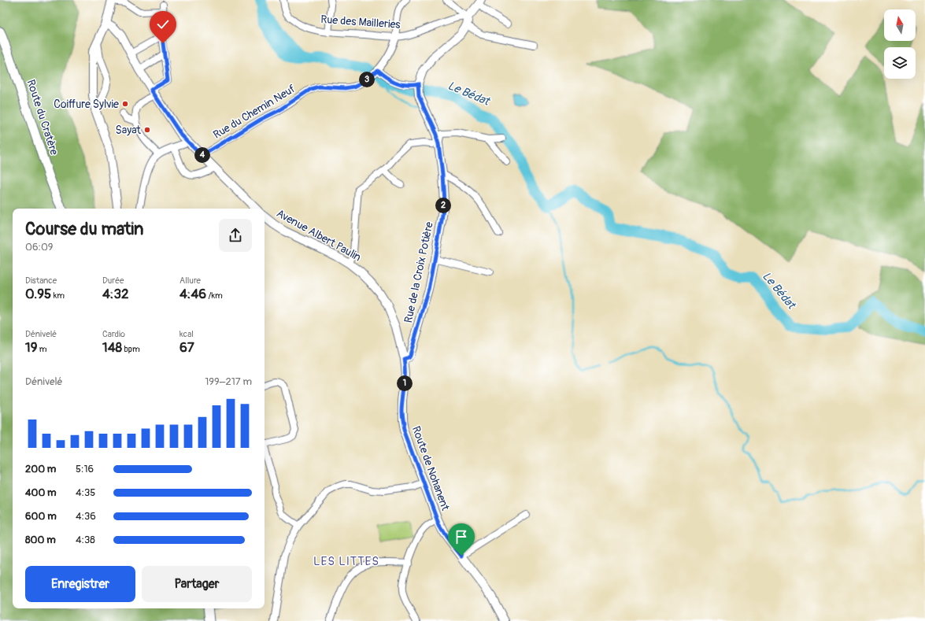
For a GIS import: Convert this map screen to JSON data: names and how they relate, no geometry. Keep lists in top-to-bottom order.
{
  "streets": {
    "main road": ["Route du Cratère"],
    "street": [
      "Rue des Mailleries",
      "Rue du Chemin Neuf",
      "Avenue Albert Paulin",
      "Rue de la Croix Potière",
      "Route de Nohanent"
    ]
  },
  "crossings": [
    ["Rue des Mailleries", "Rue du Chemin Neuf"],
    ["Avenue Albert Paulin", "Rue de la Croix Potière"],
    ["Avenue Albert Paulin", "Route de Nohanent"],
    ["Rue de la Croix Potière", "Route de Nohanent"]
  ],
  "districts": ["LES LITTES"],
  "water": ["Le Bédat"],
  "places": ["Coiffure Sylvie", "Sayat"],
  "north": "top",
  "page": {
    "pins": [
      "3",
      "4",
      "2",
      "1"
    ],
    "heading": ["Course du matin", "06:09"],
    "stats": [
      ["Distance", "0.95 km"],
      ["Durée", "4:32"],
      ["Allure", "4:46 /km"],
      ["Dénivelé", "19 m"],
      ["Cardio", "148 bpm"],
      ["kcal", "67"]
    ],
    "chart": ["Dénivelé", "199–217 m"],
    "list": [
      {
        "name": "200 m",
        "note": "5:16"
      },
      {
        "name": "400 m",
        "note": "4:35"
      },
      {
        "name": "600 m",
        "note": "4:36"
      },
      {
        "name": "800 m",
        "note": "4:38"
      }
    ],
    "buttons": ["Enregistrer", "Partager"]
  }
}
